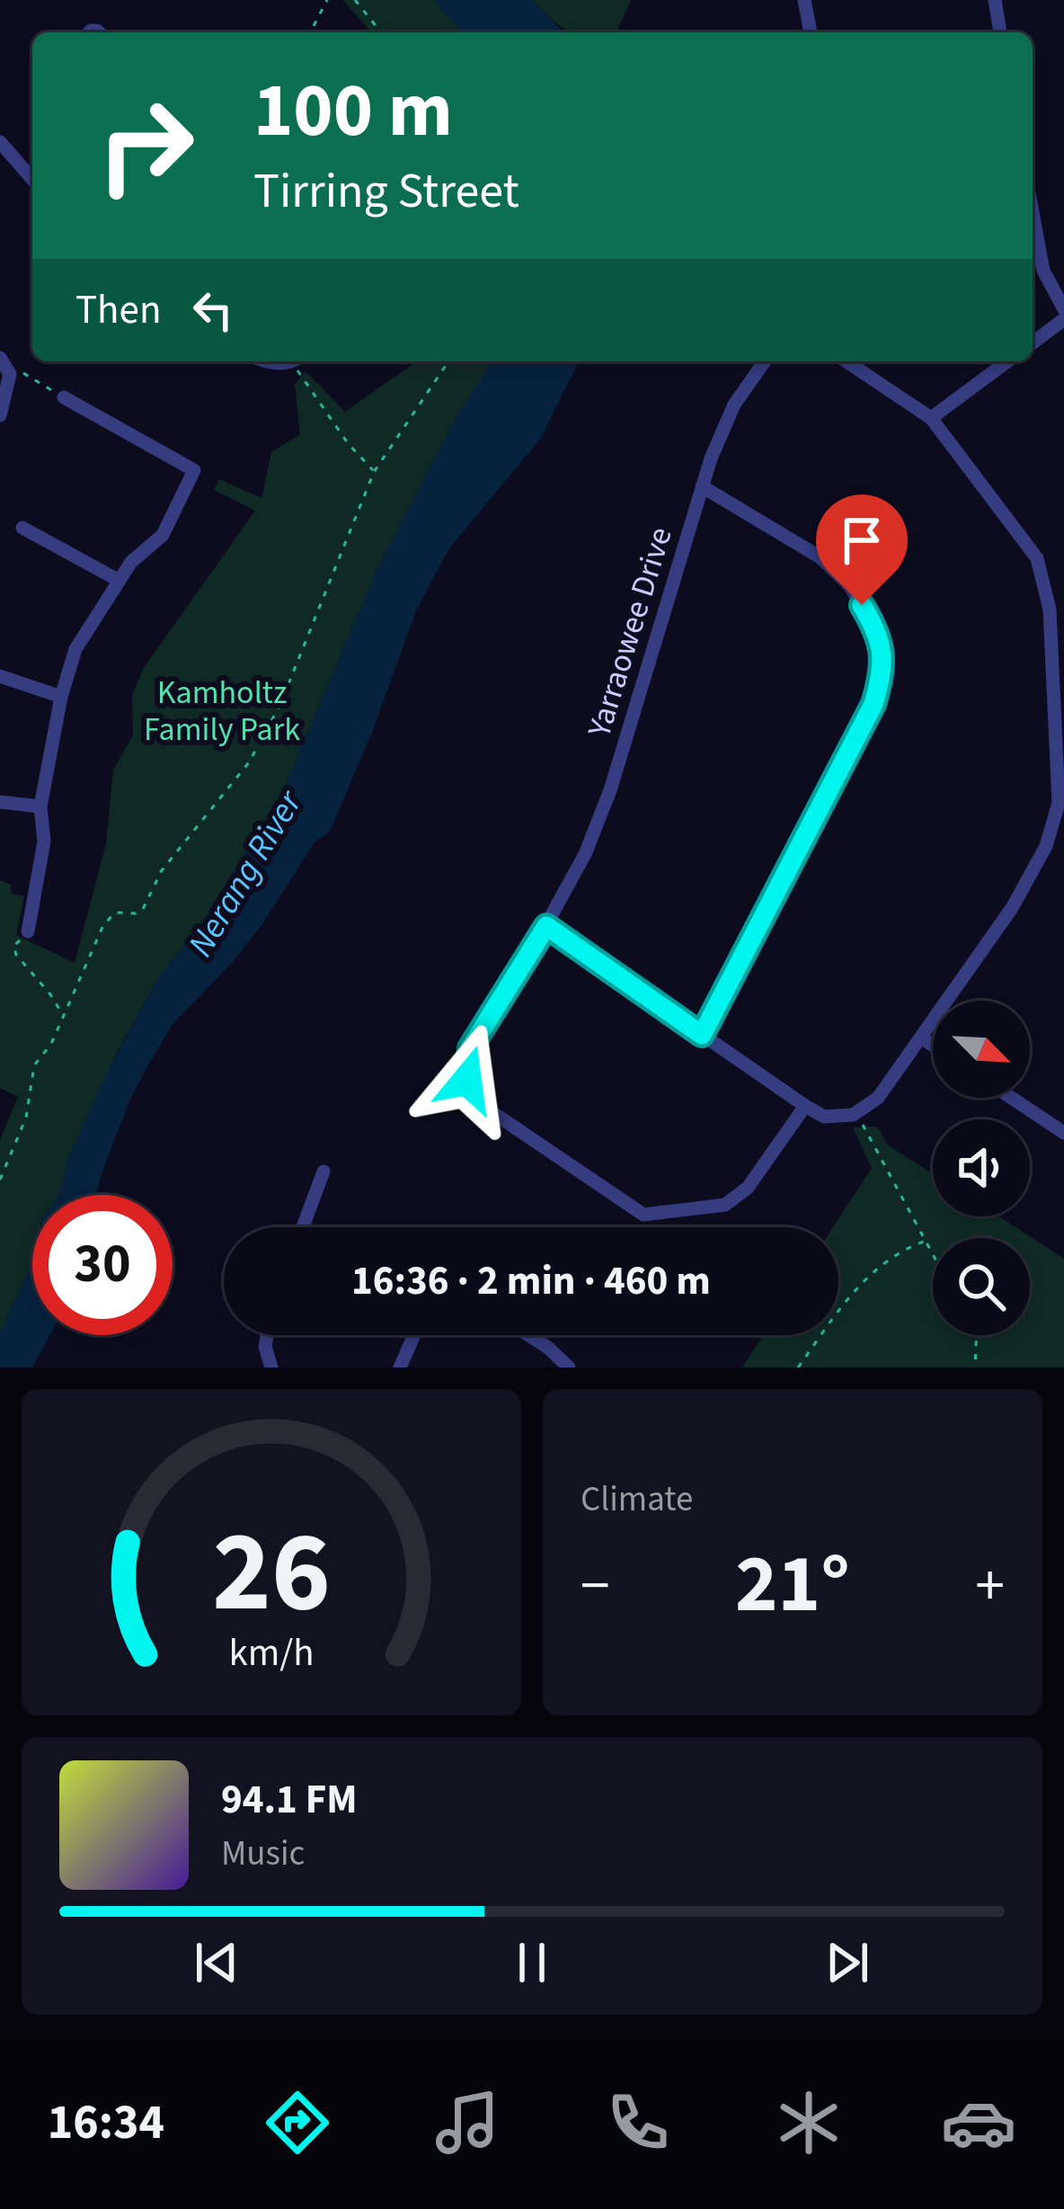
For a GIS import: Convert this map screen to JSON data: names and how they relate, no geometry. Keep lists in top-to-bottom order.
{
  "streets": {
    "street": ["Yarraowee Drive"]
  },
  "water": ["Nerang River"],
  "parks": ["Kamholtz Family Park"],
  "north": "bottom right",
  "page": {
    "turn": ["100 m", "Tirring Street"],
    "then": "Then",
    "limit": "30",
    "trip": "16:36 · 2 min · 460 m",
    "tile": "Climate",
    "heat": ["−", "21°", "+"],
    "song": ["94.1 FM", "Music"],
    "tabs": "16:34",
    "gauge": ["26", "km/h"]
  }
}
